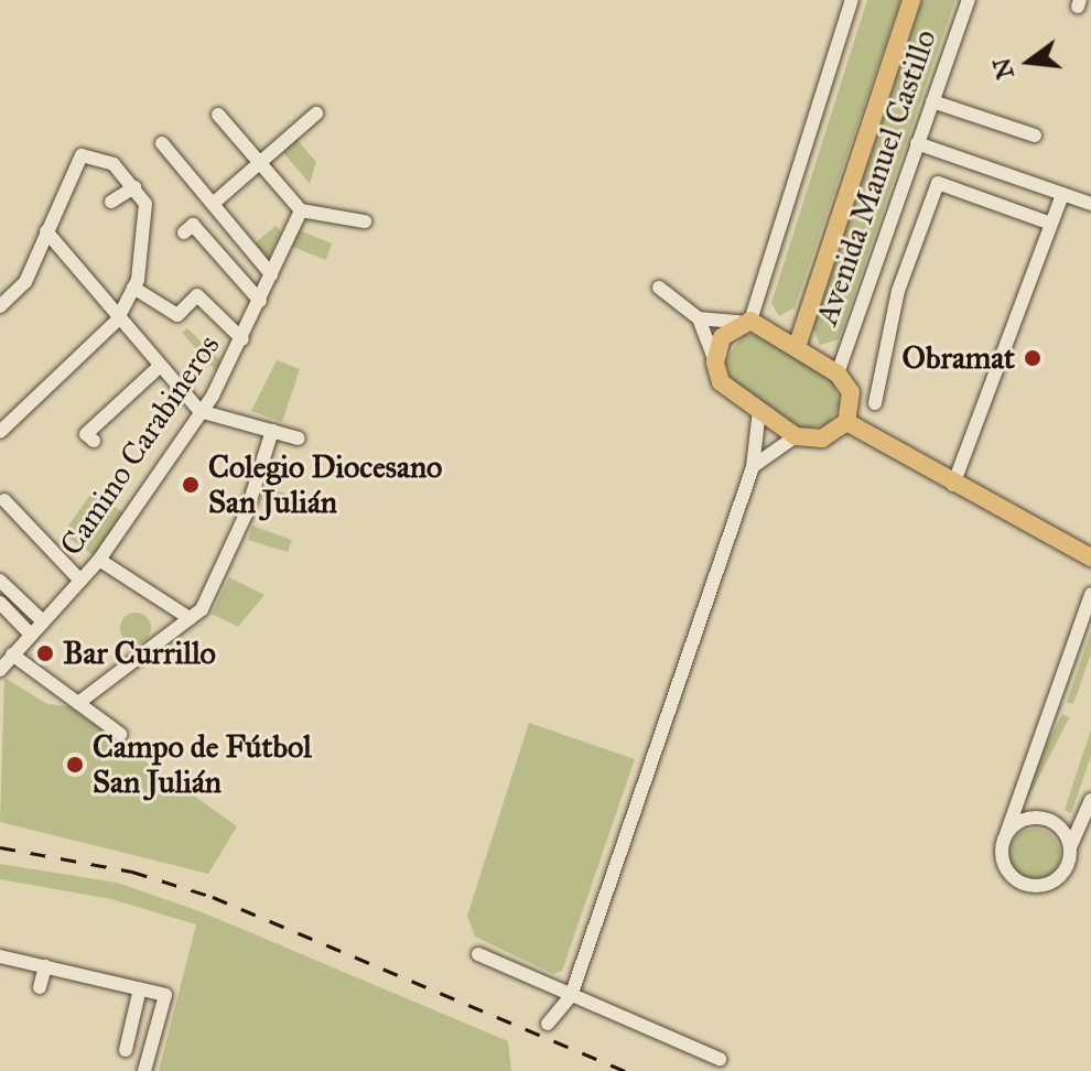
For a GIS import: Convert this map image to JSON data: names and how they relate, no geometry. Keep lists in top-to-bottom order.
{
  "streets": {
    "main road": ["Avenida Manuel Castillo"],
    "street": ["Camino Carabineros"]
  },
  "places": [
    "Obramat",
    "Colegio Diocesano San Julián",
    "Bar Currillo",
    "Campo de Fútbol San Julián"
  ],
  "north": "left"
}
